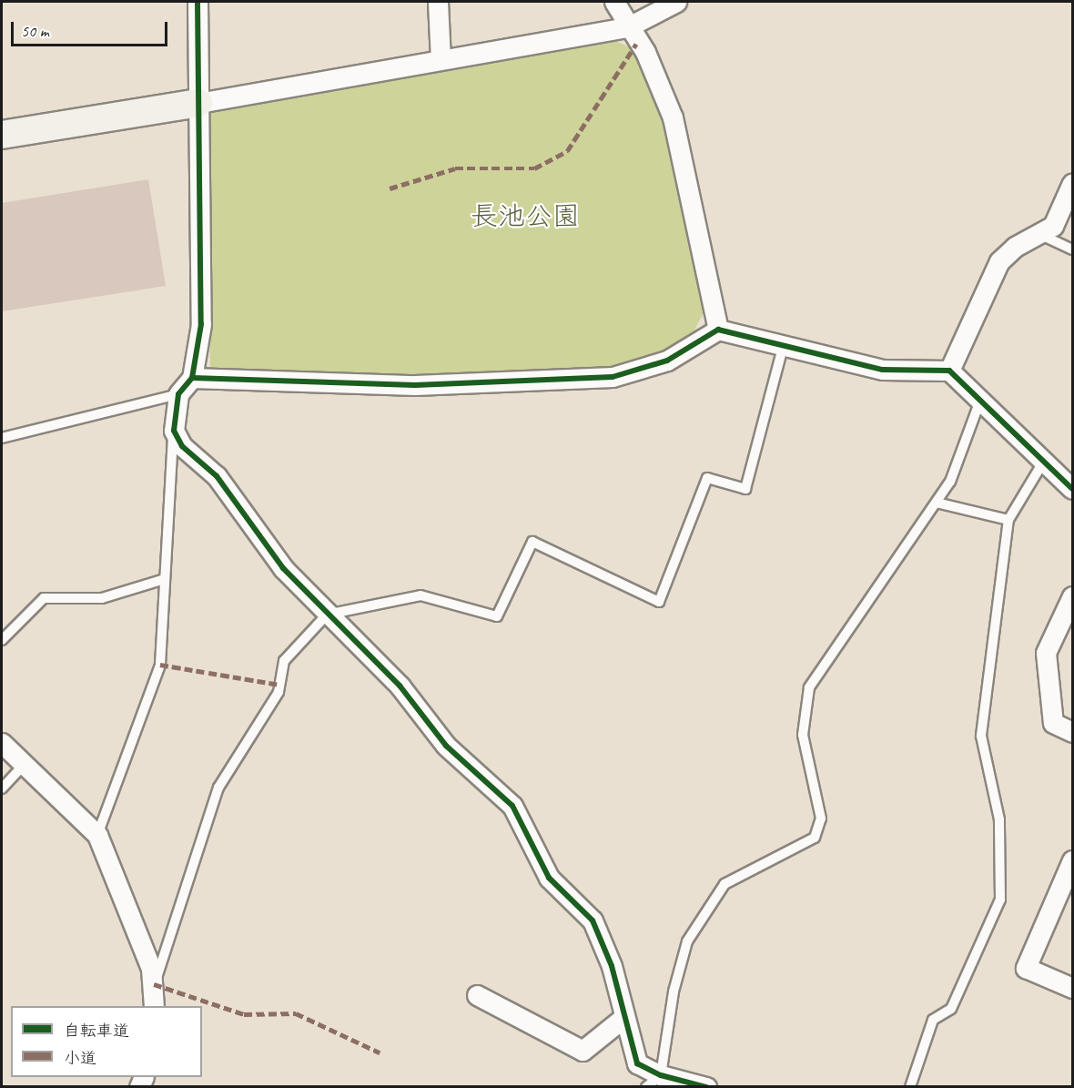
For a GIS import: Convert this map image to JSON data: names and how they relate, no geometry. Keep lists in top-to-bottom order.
{
  "parks": ["長池公園"],
  "legend": ["自転車道", "小道"],
  "scale_bar": "50 m"
}
